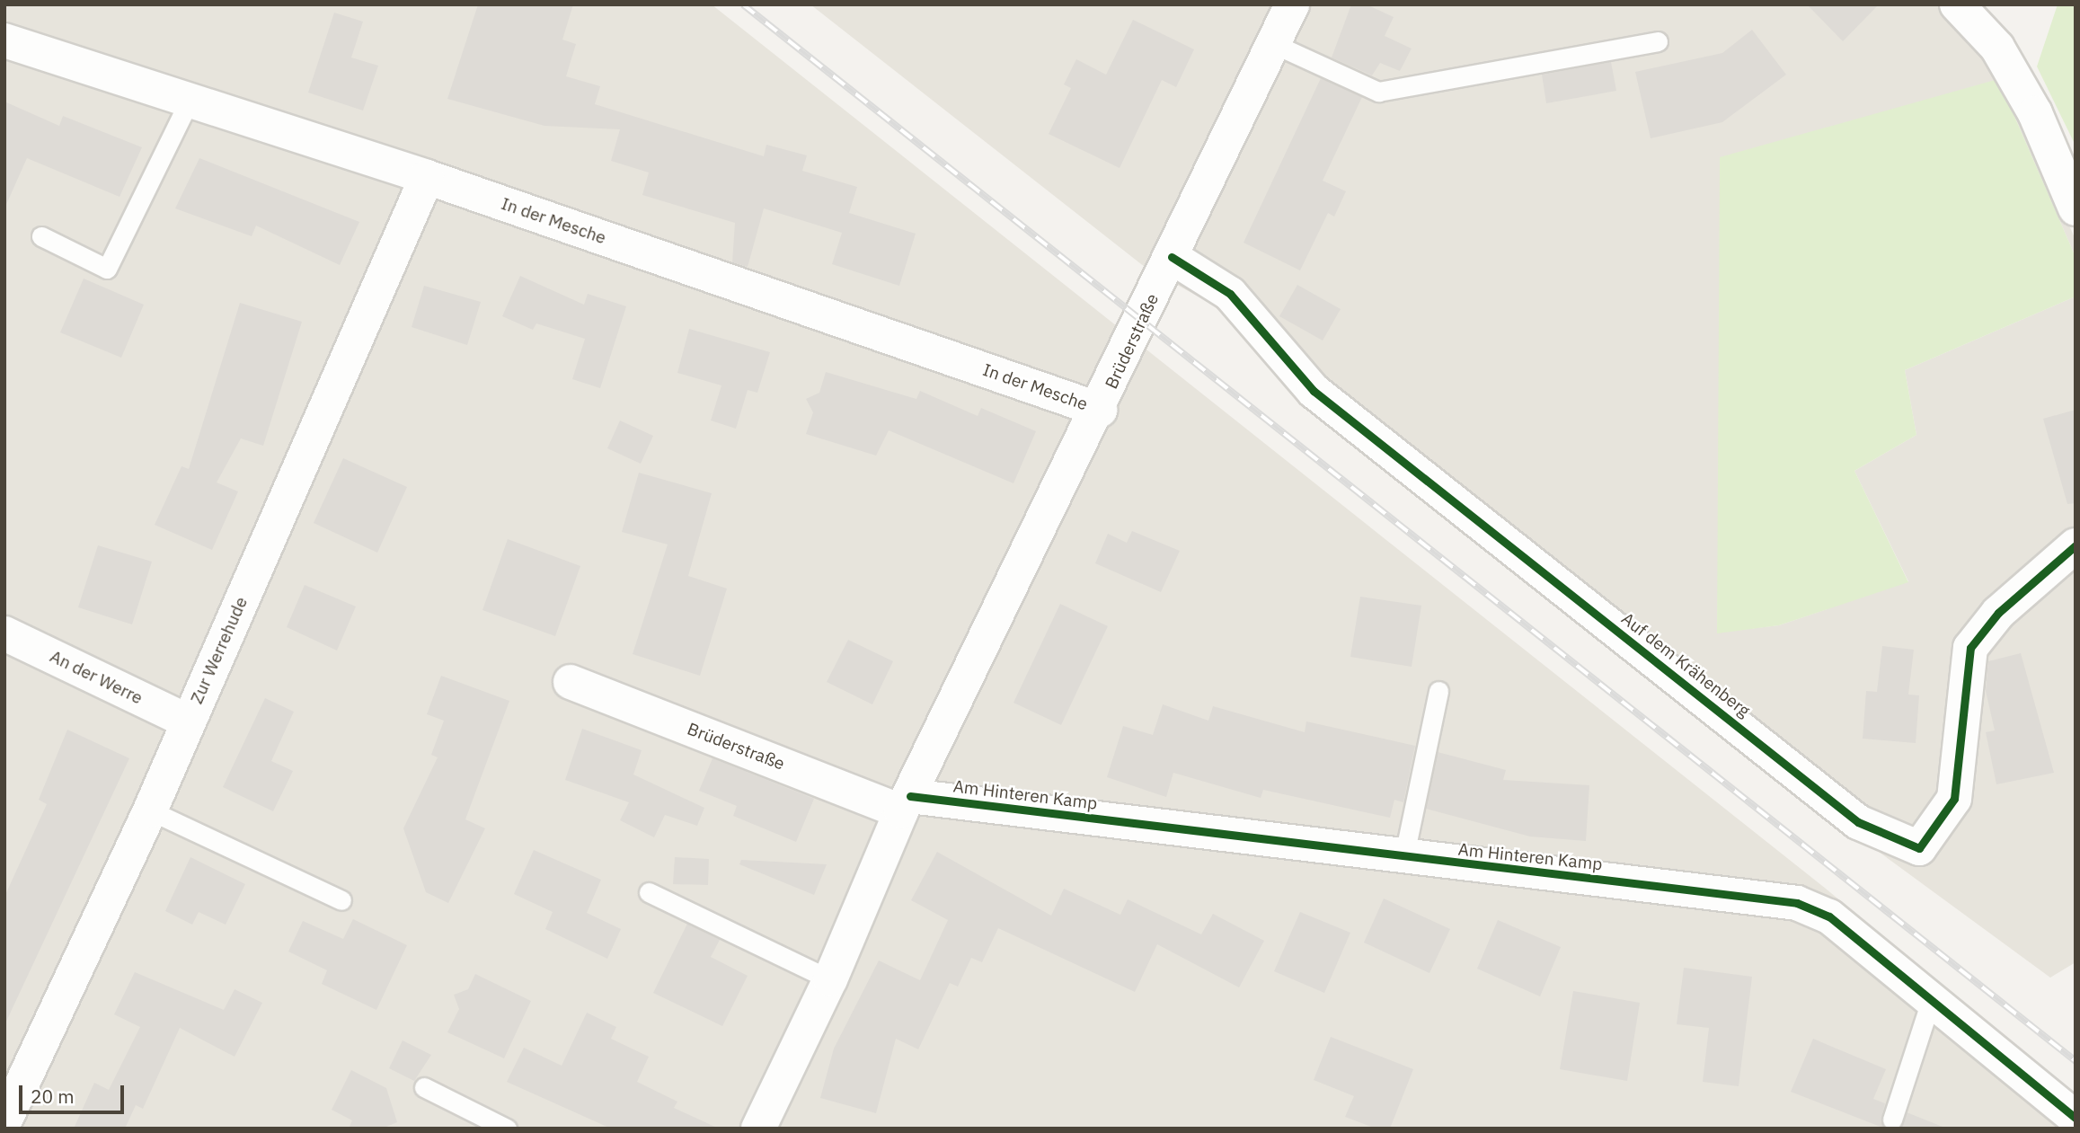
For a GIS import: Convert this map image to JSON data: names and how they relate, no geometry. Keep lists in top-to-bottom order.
{
  "streets": {
    "street": [
      "In der Mesche",
      "Brüderstraße",
      "Zur Werrehude",
      "Auf dem Krähenberg",
      "An der Werre",
      "Am Hinteren Kamp"
    ]
  },
  "crossings": [
    ["In der Mesche", "Brüderstraße"],
    ["In der Mesche", "Zur Werrehude"],
    ["Brüderstraße", "Auf dem Krähenberg"],
    ["Brüderstraße", "Am Hinteren Kamp"],
    ["Zur Werrehude", "An der Werre"]
  ],
  "scale_bar": "20 m"
}
